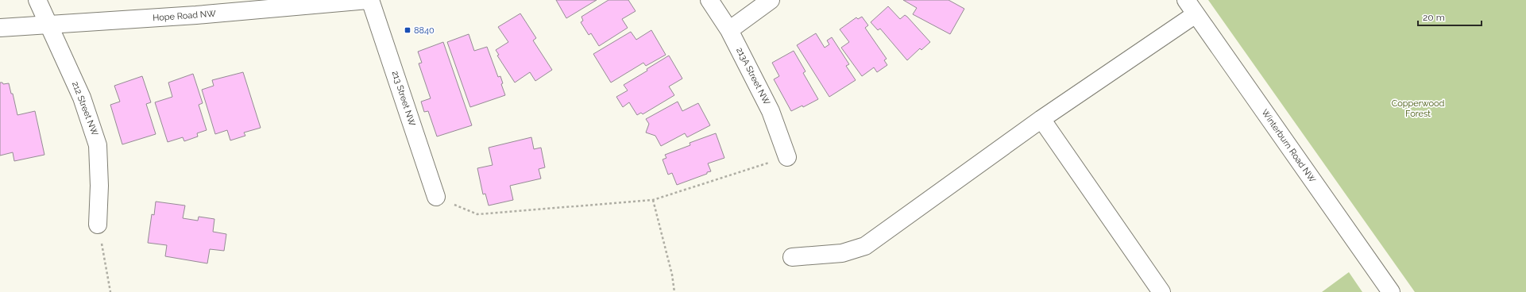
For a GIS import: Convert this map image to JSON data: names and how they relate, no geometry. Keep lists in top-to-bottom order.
{
  "streets": {
    "street": [
      "Hope Road NW",
      "213A Street NW",
      "213 Street NW",
      "212 Street NW",
      "Winterburn Road NW"
    ]
  },
  "crossings": [
    ["Hope Road NW", "212 Street NW"]
  ],
  "parks": ["Copperwood Forest"],
  "places": {
    "transit": ["8840"]
  },
  "scale_bar": "20 m"
}
